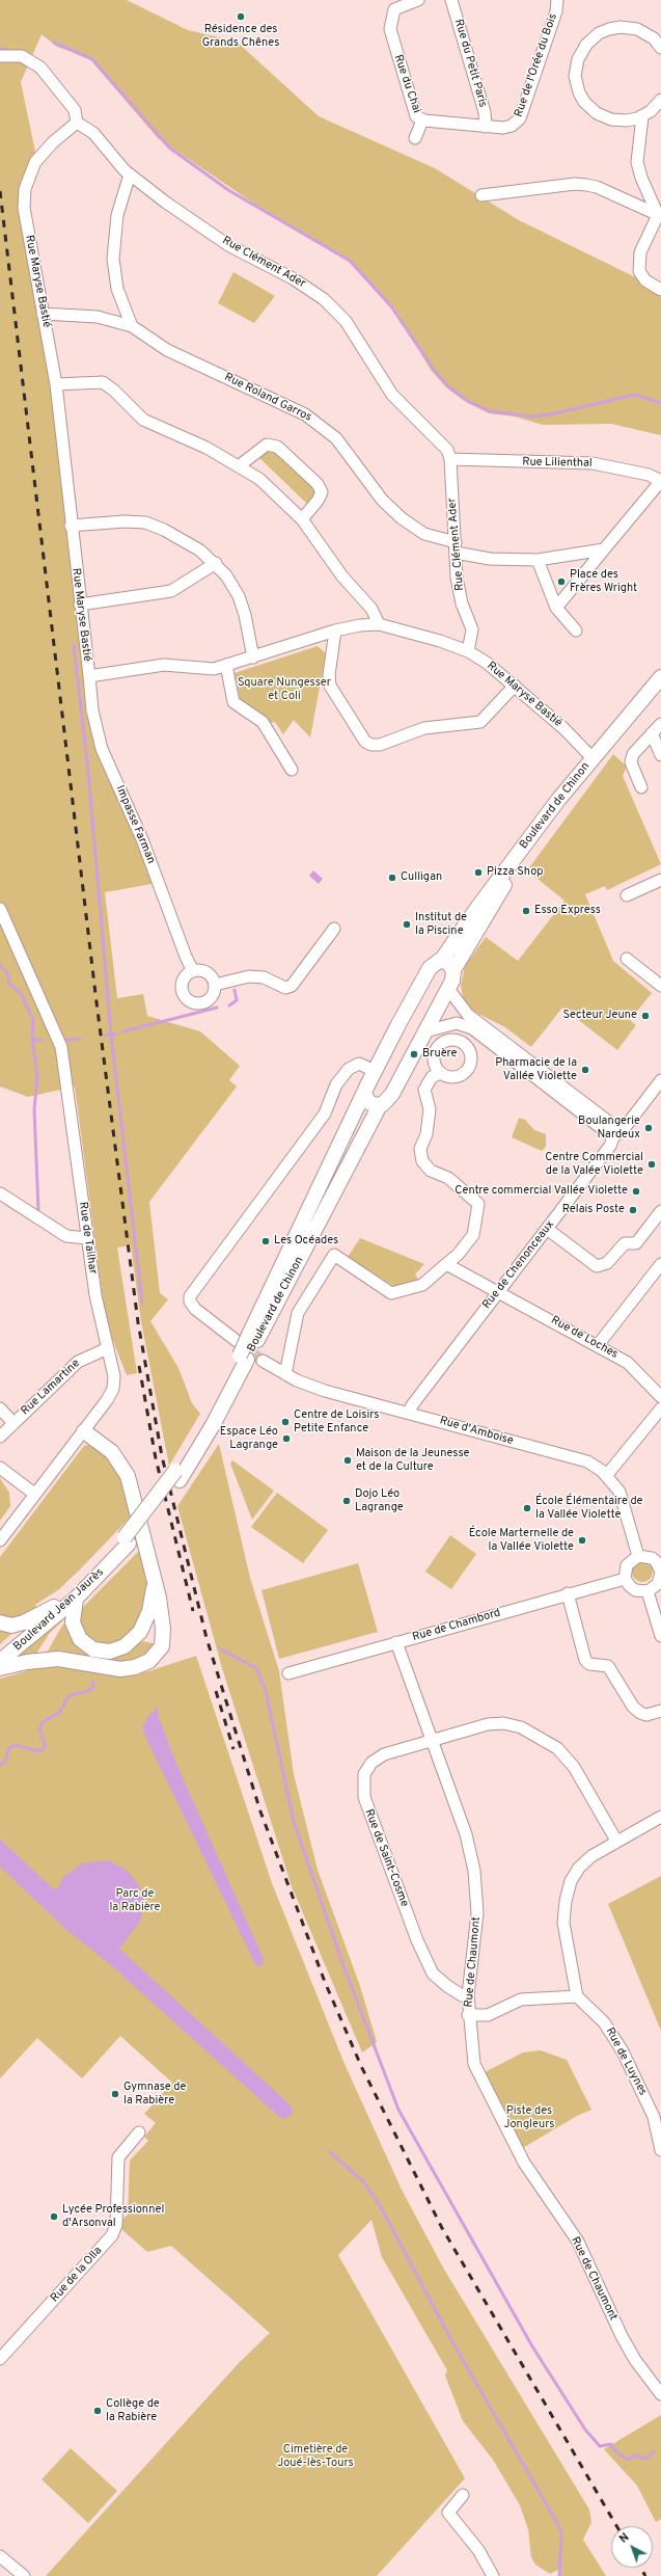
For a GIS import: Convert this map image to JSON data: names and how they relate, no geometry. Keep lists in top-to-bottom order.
{
  "streets": {
    "main road": ["Boulevard de Chinon", "Boulevard Jean Jaurès"],
    "street": [
      "Rue du Petit Paris",
      "Rue de l'Orée du Bois",
      "Rue du Chai",
      "Rue Clément Ader",
      "Rue Maryse Bastié",
      "Rue Roland Garros",
      "Rue Lilienthal",
      "Impasse Farman",
      "Rue de Tailhar",
      "Rue de Chenonceaux",
      "Rue de Loches",
      "Rue Lamartine",
      "Rue d'Amboise",
      "Rue de Chambord",
      "Rue de Saint-Cosme",
      "Rue de Chaumont",
      "Rue de Luynes",
      "Rue de la Olla"
    ]
  },
  "crossings": [
    ["Rue du Petit Paris", "Rue de l'Orée du Bois"],
    ["Rue du Petit Paris", "Rue du Chai"],
    ["Rue de l'Orée du Bois", "Rue du Chai"],
    ["Rue Clément Ader", "Rue Maryse Bastié"],
    ["Rue Clément Ader", "Rue Roland Garros"],
    ["Rue Clément Ader", "Rue Lilienthal"],
    ["Rue Maryse Bastié", "Rue Roland Garros"],
    ["Rue Maryse Bastié", "Boulevard de Chinon"],
    ["Rue Maryse Bastié", "Impasse Farman"],
    ["Boulevard de Chinon", "Boulevard Jean Jaurès"],
    ["Rue de Tailhar", "Rue Lamartine"],
    ["Rue de Chenonceaux", "Rue de Loches"],
    ["Rue de Chenonceaux", "Rue d'Amboise"],
    ["Rue d'Amboise", "Rue de Chambord"],
    ["Rue de Chambord", "Rue de Chaumont"],
    ["Rue de Saint-Cosme", "Rue de Chaumont"]
  ],
  "parks": [
    "Square Nungesser et Coli",
    "Parc de la Rabière",
    "Piste des Jongleurs",
    "Cimetière de Joué-lès-Tours"
  ],
  "places": [
    "Résidence des Grands Chênes",
    "Place des Frères Wright",
    "Pizza Shop",
    "Culligan",
    "Esso Express",
    "Institut de la Piscine",
    "Secteur Jeune",
    "Bruère",
    "Pharmacie de la Vallée Violette",
    "Boulangerie Nardeux",
    "Centre Commercial de la Valée Violette",
    "Centre commercial Vallée Violette",
    "Relais Poste",
    "Les Océades",
    "Centre de Loisirs Petite Enfance",
    "Espace Léo Lagrange",
    "Maison de la Jeunesse et de la Culture",
    "Dojo Léo Lagrange",
    "École Élémentaire de la Vallée Violette",
    "École Marternelle de la Vallée Violette",
    "Gymnase de la Rabière",
    "Lycée Professionnel d'Arsonval",
    "Collège de la Rabière"
  ],
  "north": "top left"
}
